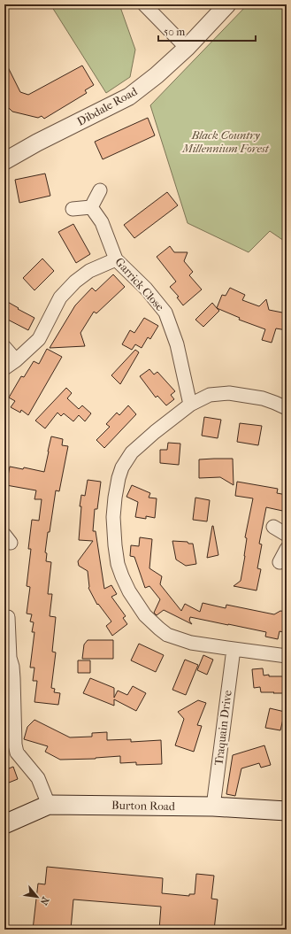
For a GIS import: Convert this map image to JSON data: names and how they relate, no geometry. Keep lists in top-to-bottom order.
{
  "streets": {
    "main road": ["Burton Road"],
    "street": ["Dibdale Road", "Garrick Close", "Traquain Drive"]
  },
  "crossings": [
    ["Traquain Drive", "Burton Road"]
  ],
  "parks": ["Black Country Millennium Forest"],
  "scale_bar": "50 m",
  "north": "bottom right"
}
